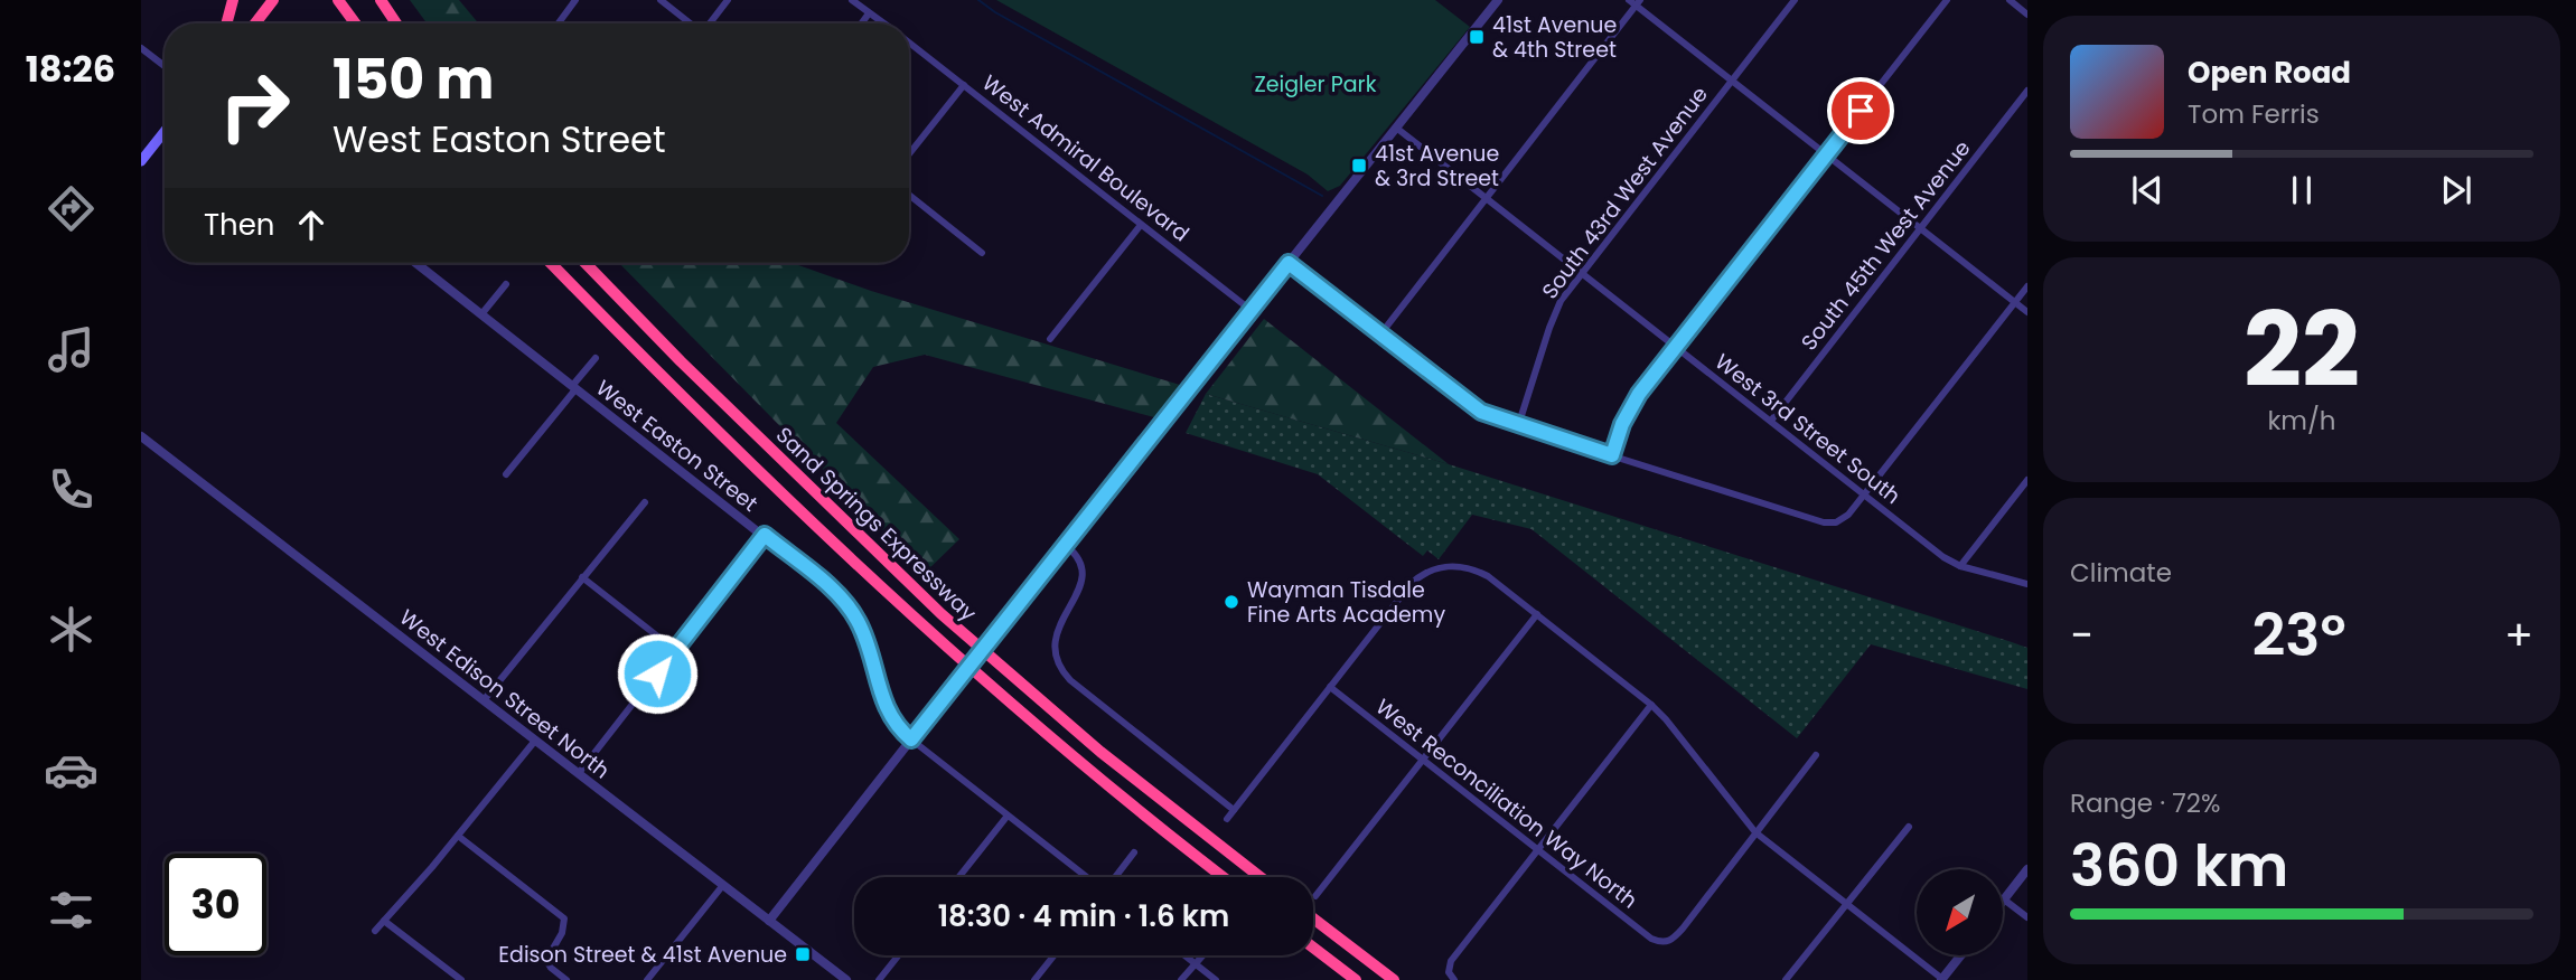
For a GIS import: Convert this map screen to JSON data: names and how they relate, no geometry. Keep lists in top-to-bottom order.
{
  "streets": {
    "highway": ["Sand Springs Expressway"],
    "street": [
      "West Admiral Boulevard",
      "South 43rd West Avenue",
      "South 45th West Avenue",
      "West 3rd Street South",
      "West Easton Street",
      "West Edison Street North",
      "West Reconciliation Way North"
    ]
  },
  "crossings": [
    ["South 43rd West Avenue", "West 3rd Street South"],
    ["South 45th West Avenue", "West 3rd Street South"]
  ],
  "parks": ["Zeigler Park"],
  "places": {
    "transit": ["41st Avenue & 4th Street", "41st Avenue & 3rd Street", "Edison Street & 41st Avenue"],
    "other": ["Wayman Tisdale Fine Arts Academy"]
  },
  "north": "bottom left",
  "page": {
    "tabs": "18:26",
    "turn": ["150 m", "West Easton Street"],
    "song": ["Open Road", "Tom Ferris"],
    "then": "Then",
    "tile": [
      ["22", "km/h"],
      "Climate",
      ["Range · 72%", "360 km"]
    ],
    "heat": ["−", "23°", "+"],
    "limit": "30",
    "trip": "18:30 · 4 min · 1.6 km"
  }
}
